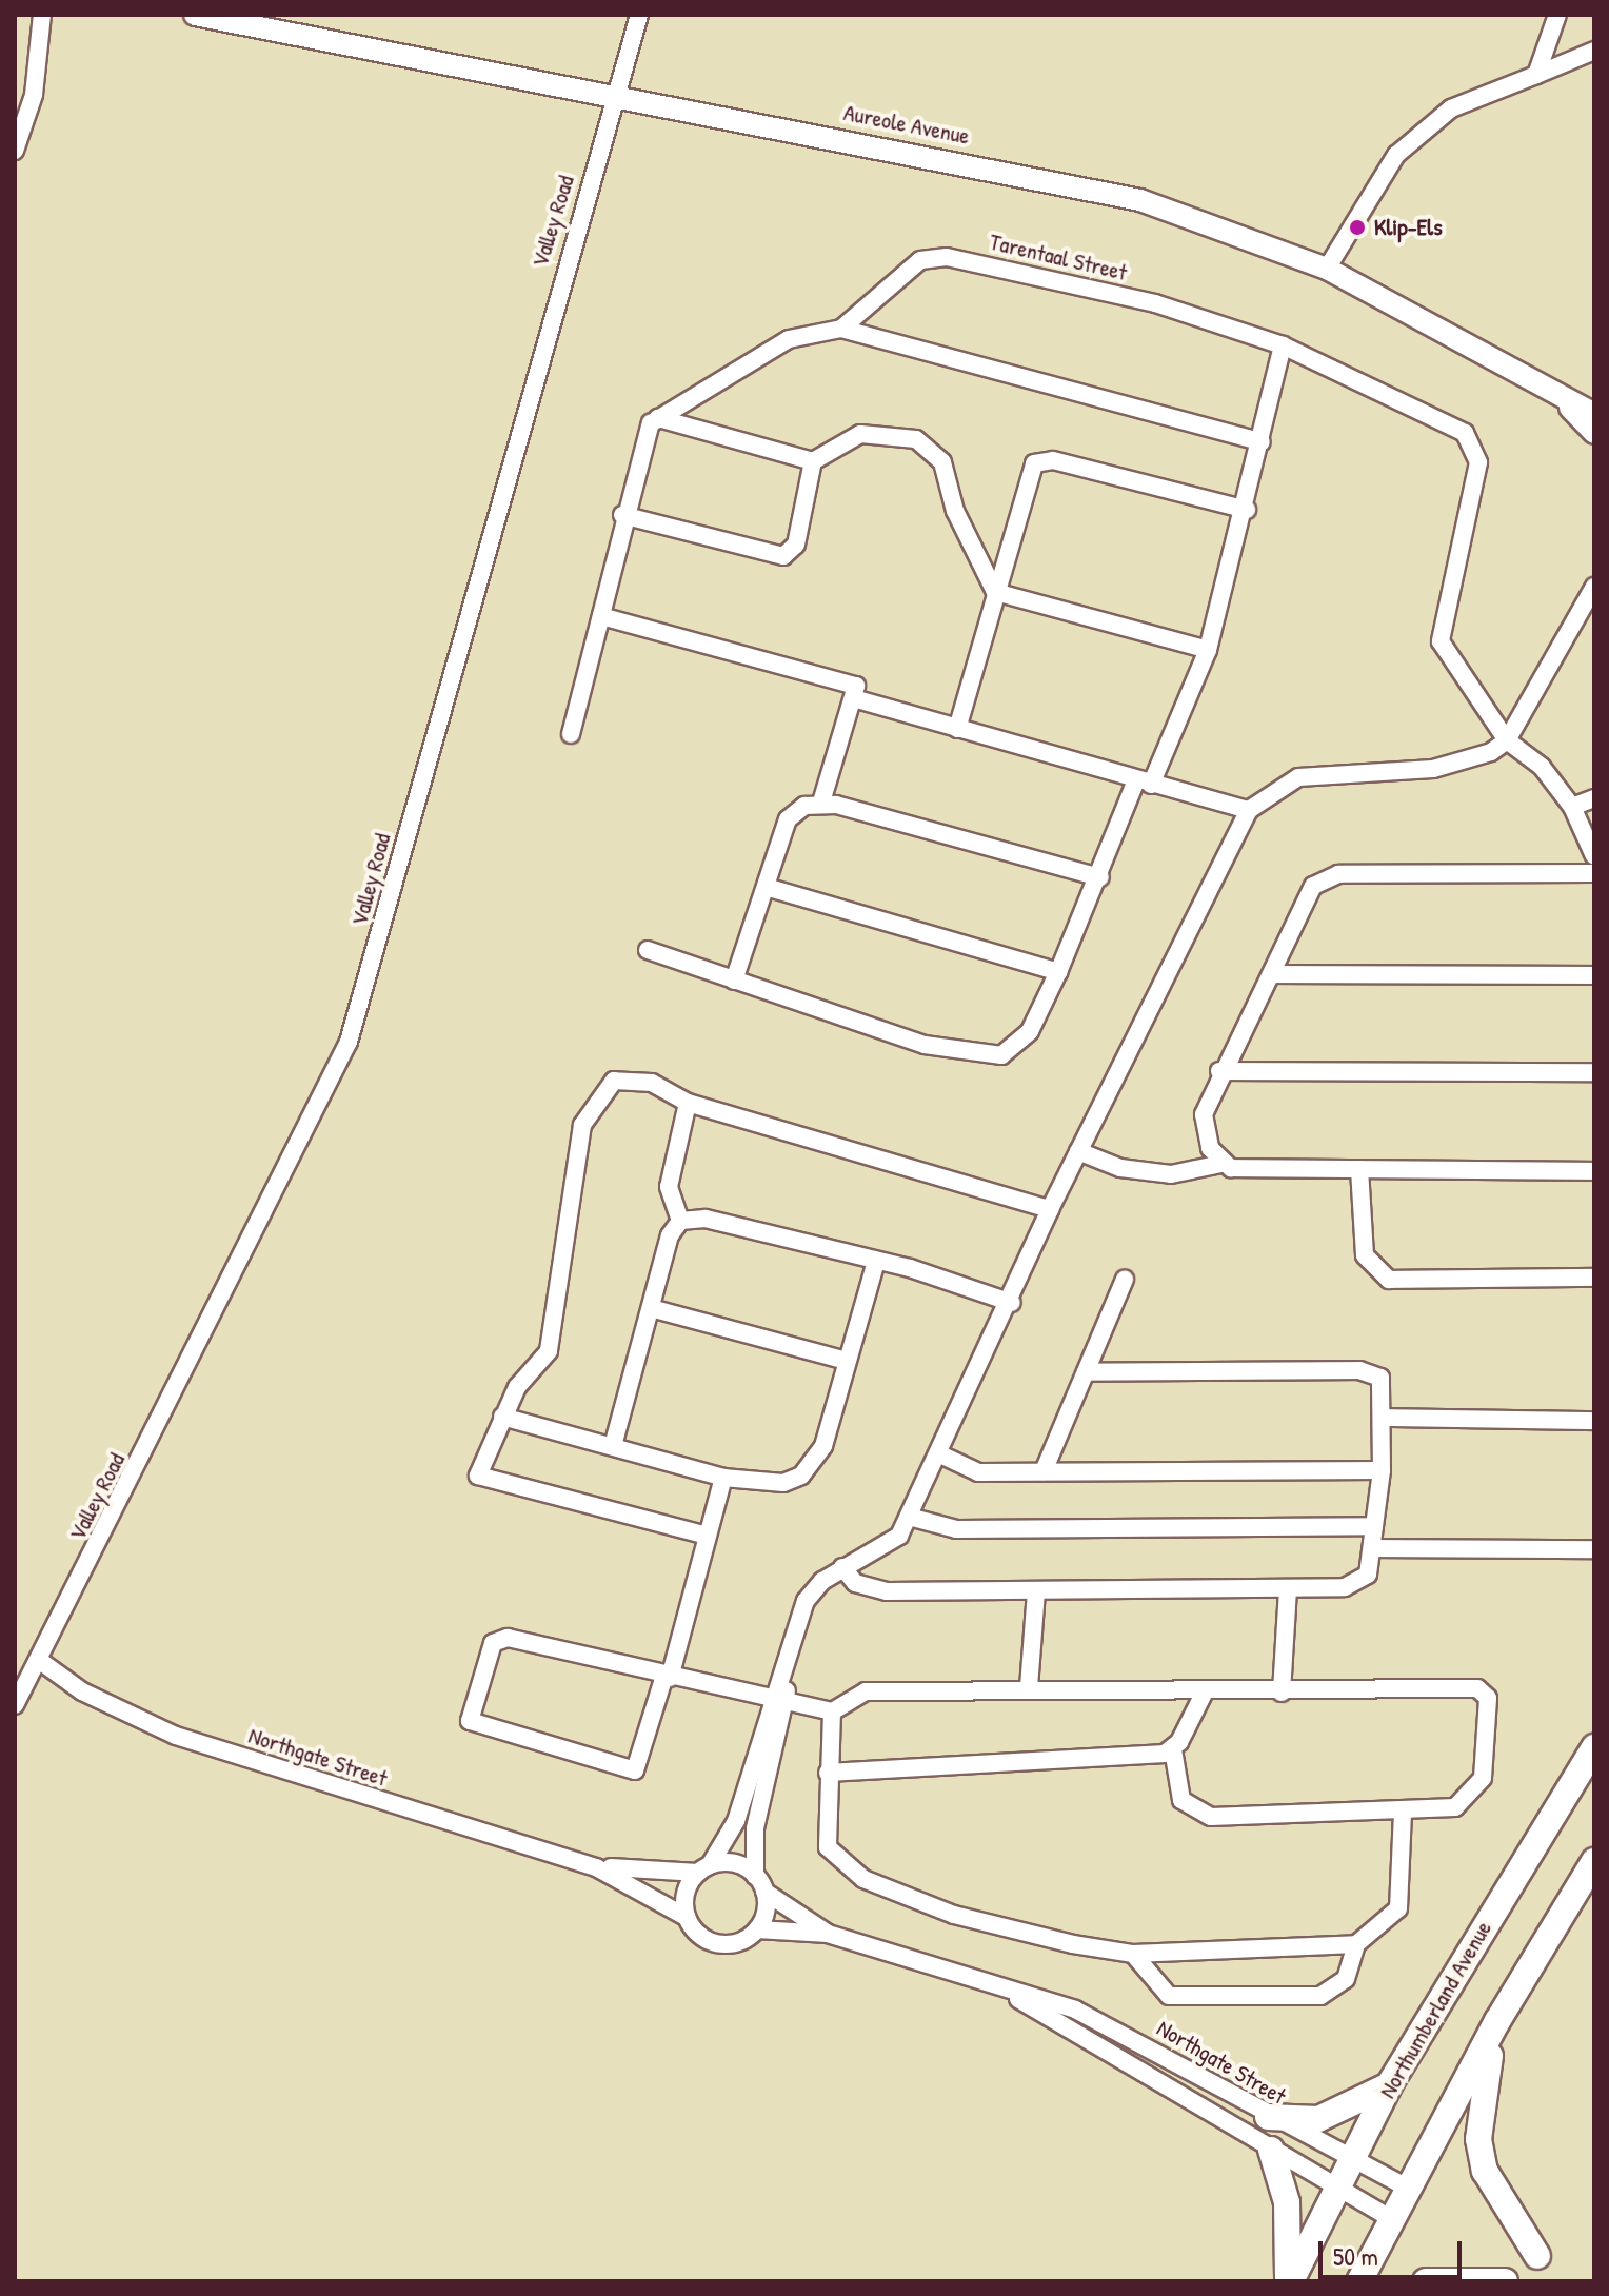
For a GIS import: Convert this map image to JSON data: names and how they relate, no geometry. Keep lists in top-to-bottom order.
{
  "streets": {
    "main road": ["Northumberland Avenue"],
    "street": [
      "Aureole Avenue",
      "Valley Road",
      "Tarentaal Street",
      "Northgate Street"
    ]
  },
  "crossings": [
    ["Aureole Avenue", "Valley Road"],
    ["Valley Road", "Northgate Street"],
    ["Northgate Street", "Northumberland Avenue"]
  ],
  "places": ["Klip-Els"],
  "scale_bar": "50 m"
}
